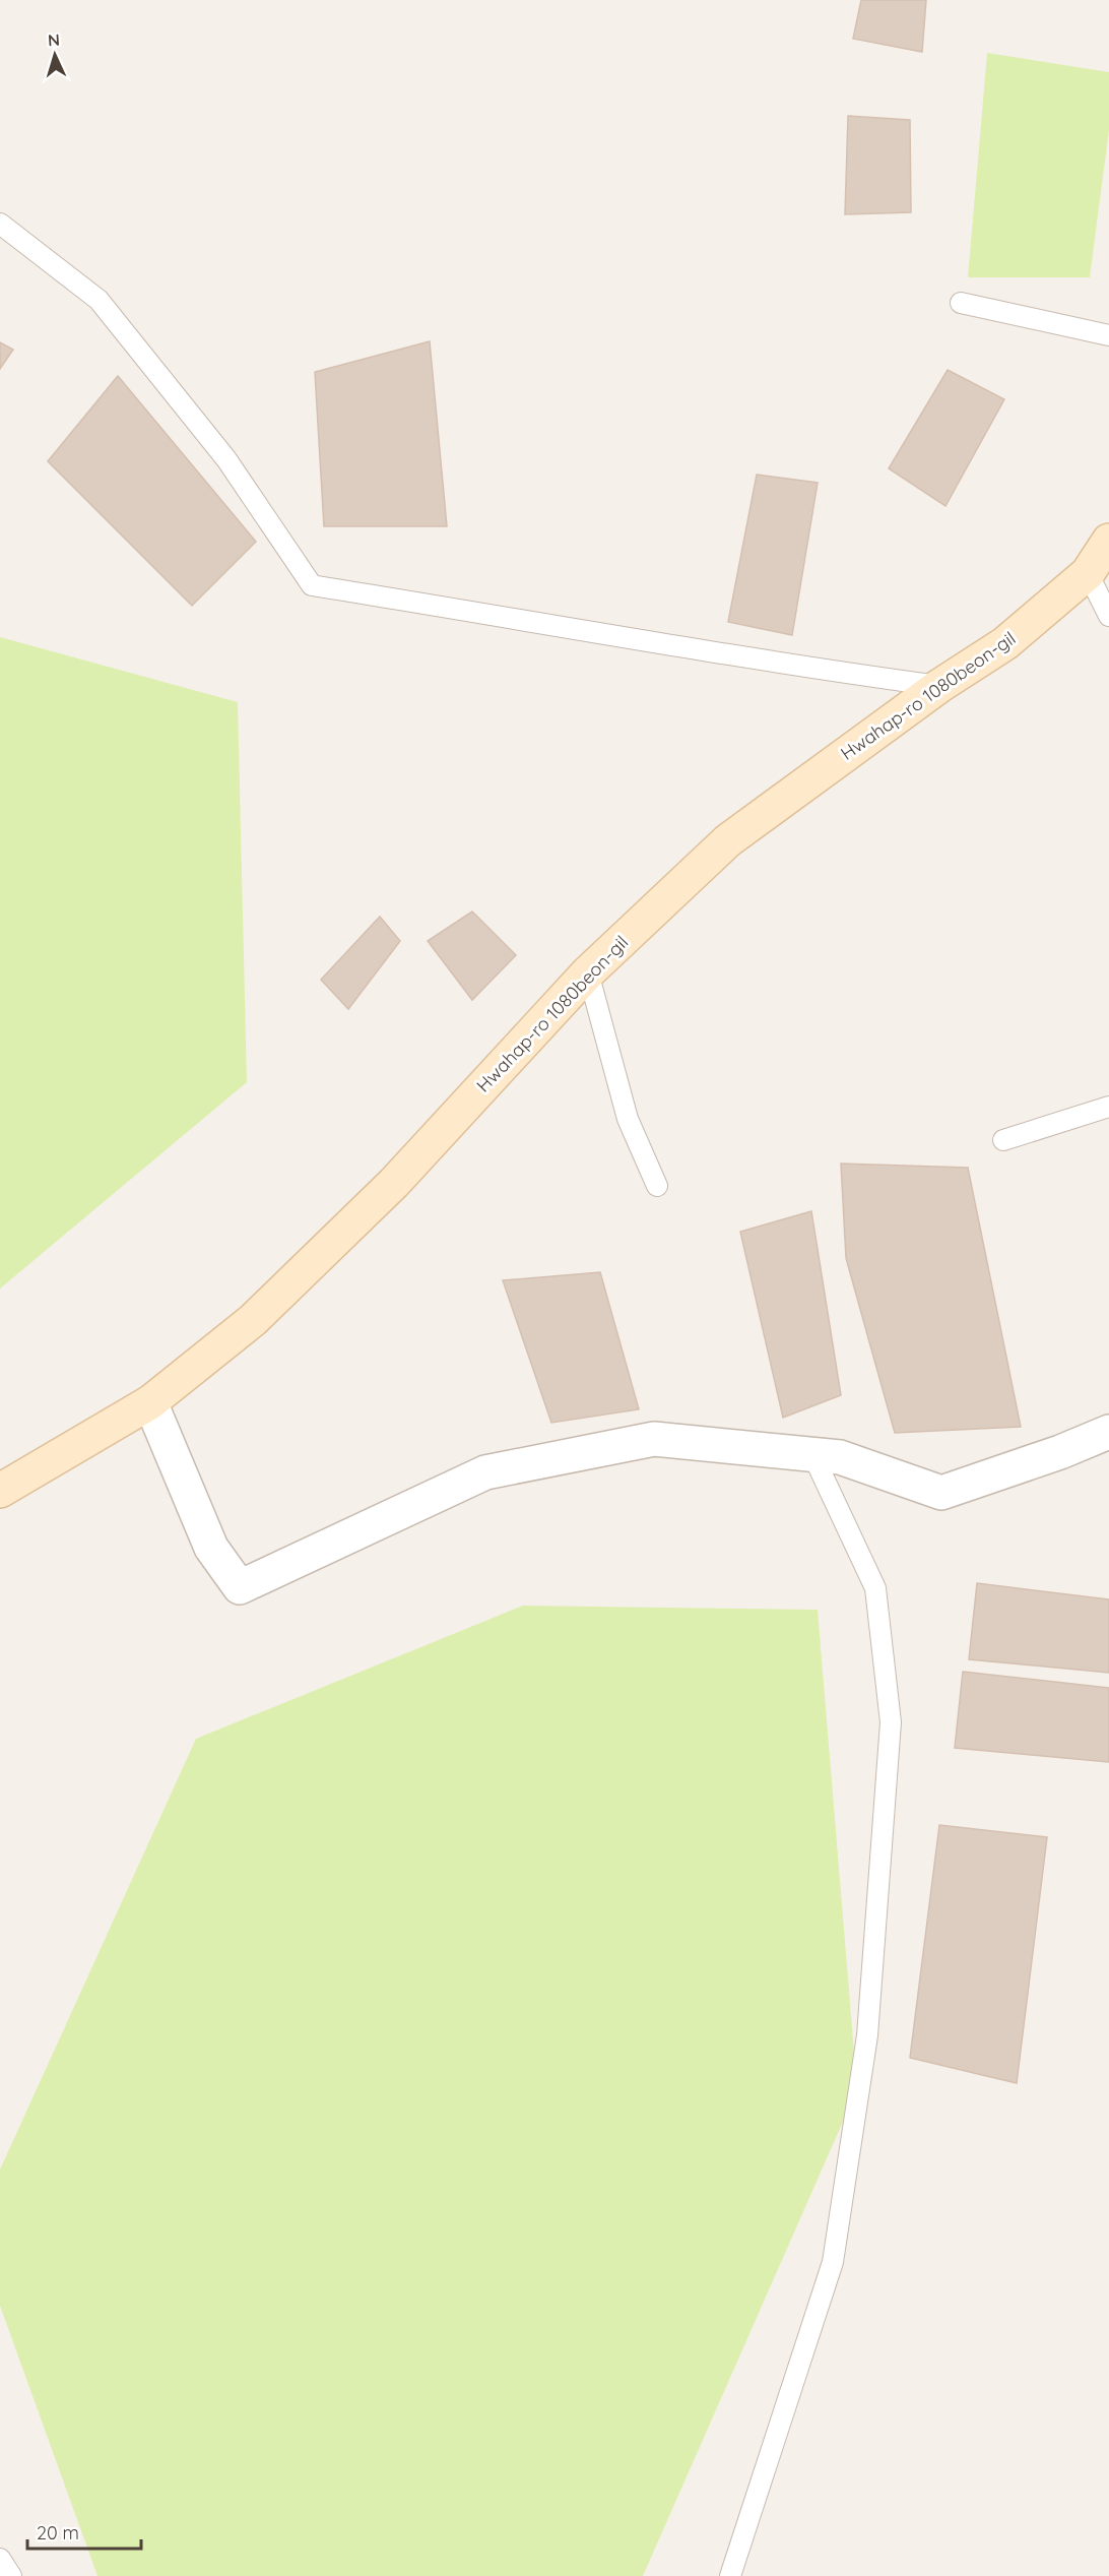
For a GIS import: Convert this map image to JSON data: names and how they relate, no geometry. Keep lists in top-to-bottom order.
{
  "streets": {
    "street": ["Hwahap-ro 1080beon-gil"]
  },
  "scale_bar": "20 m",
  "north": "top"
}
